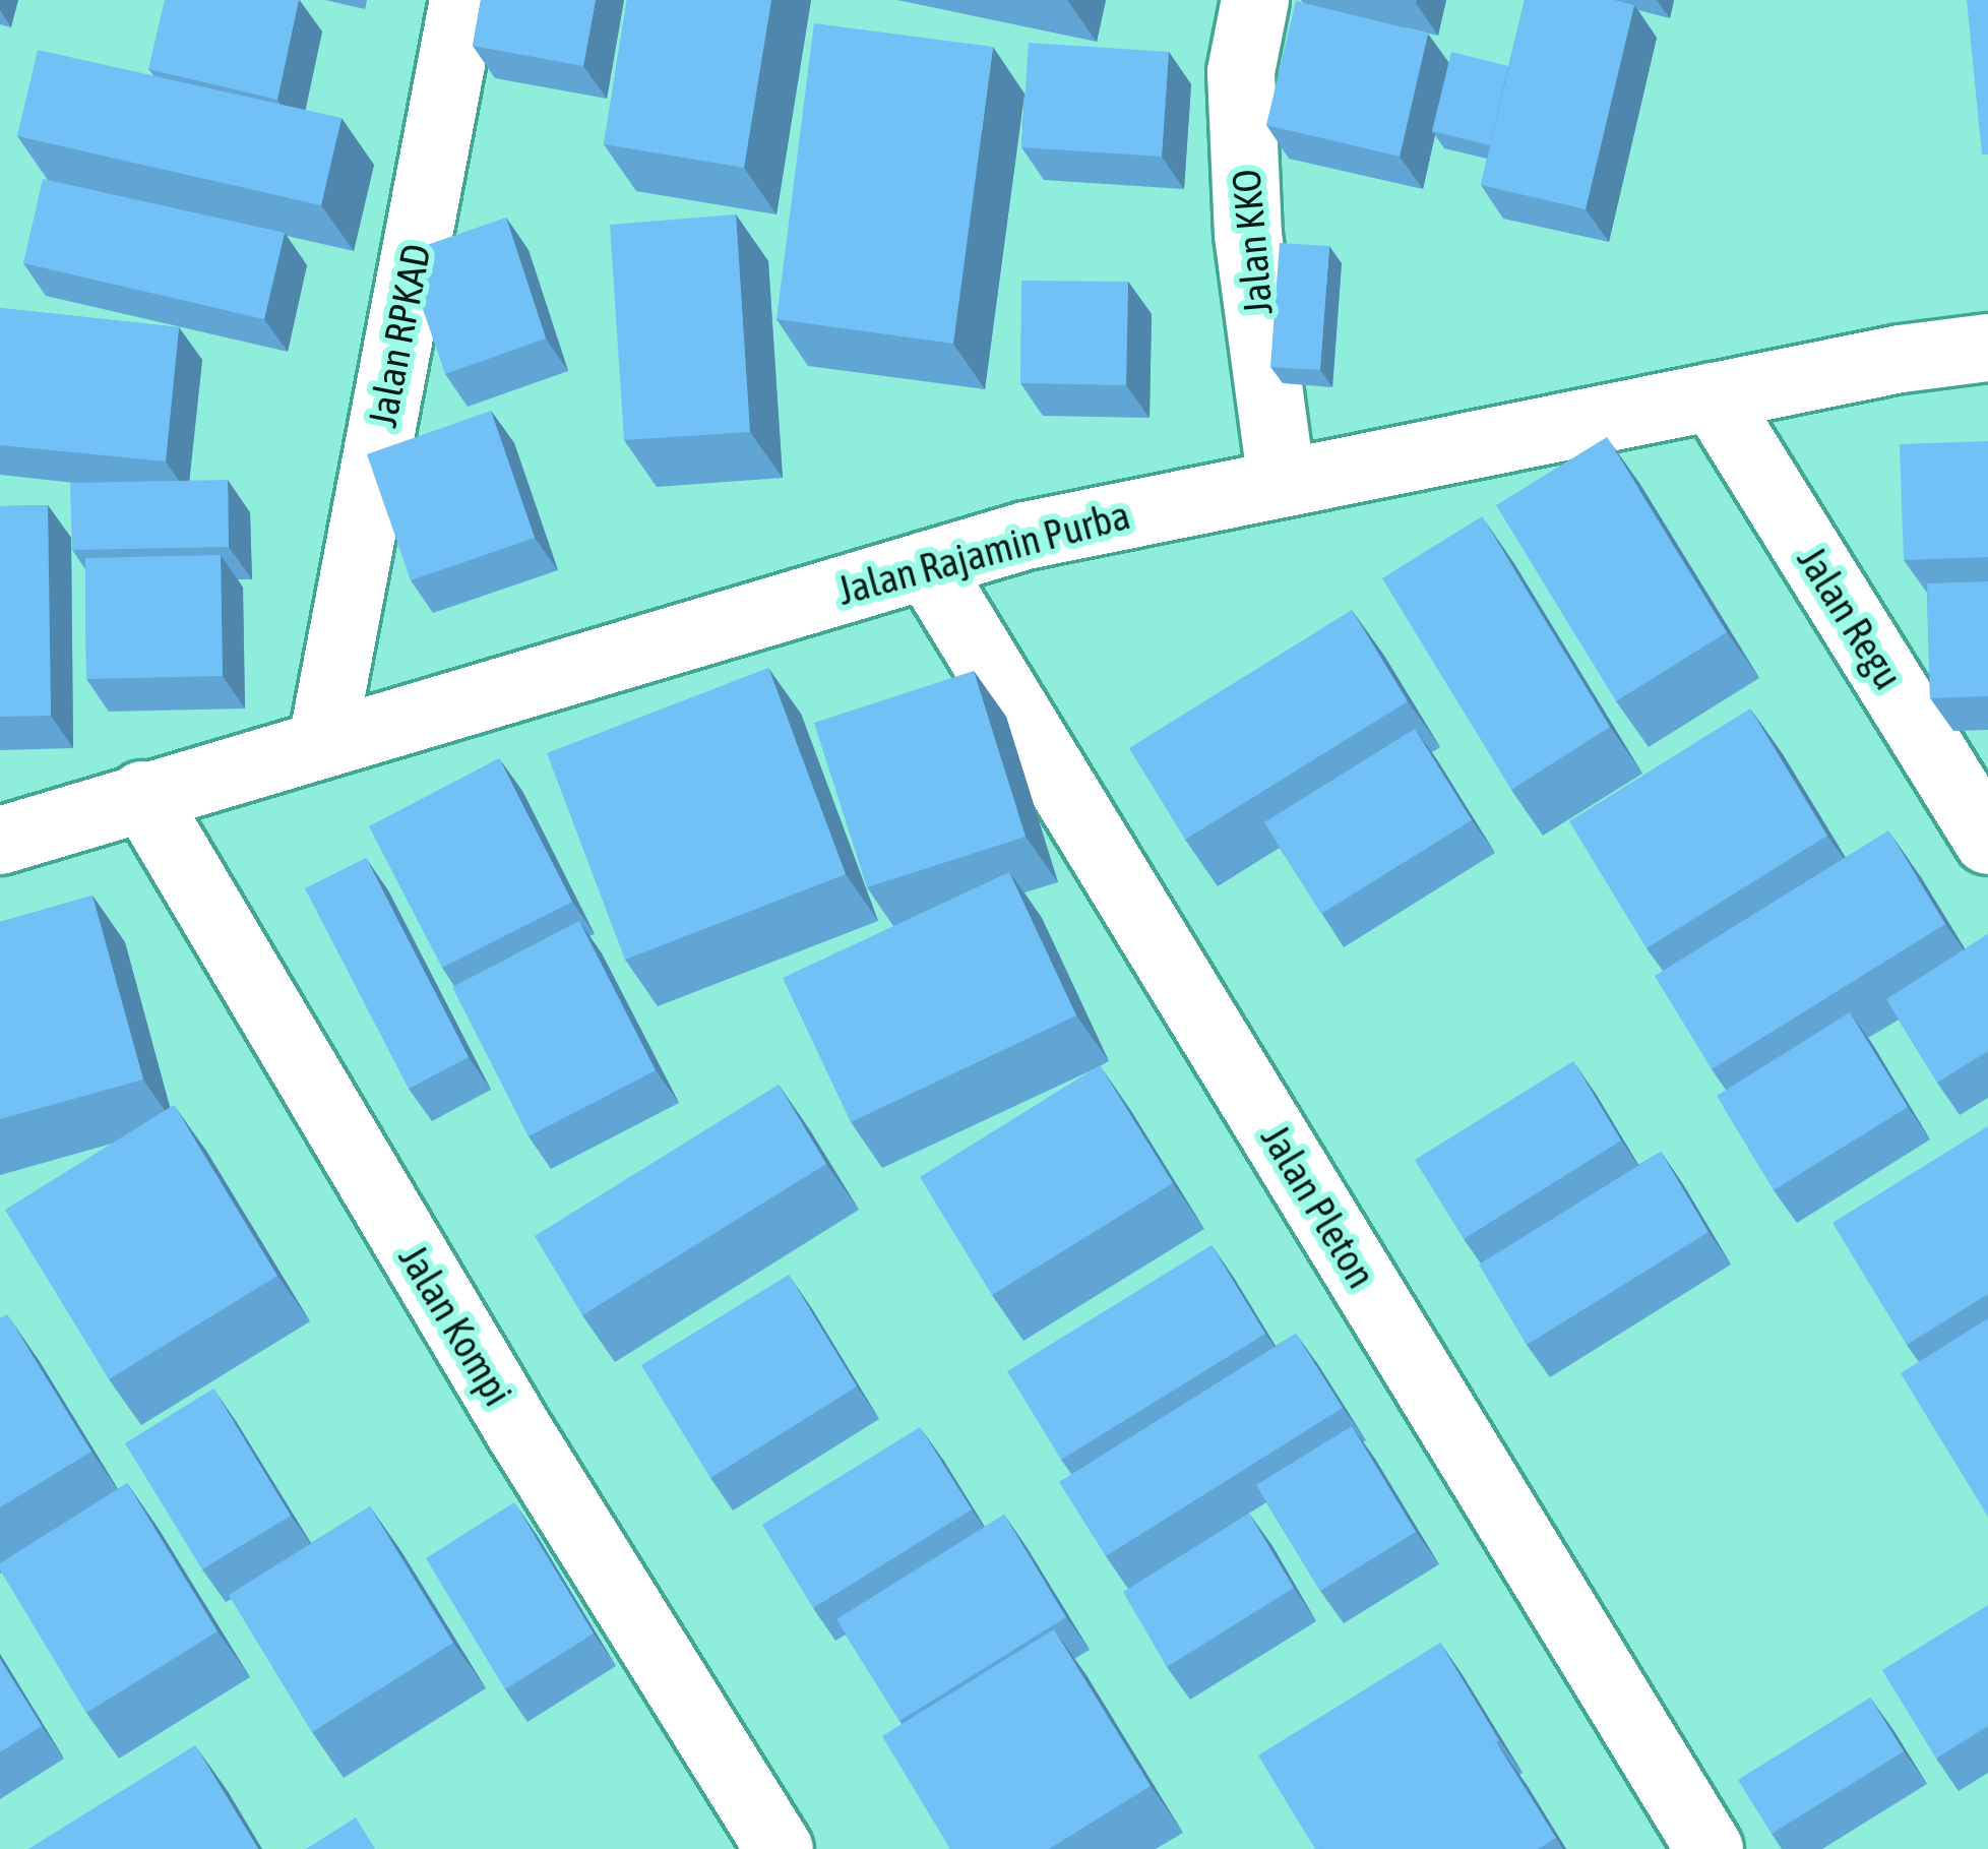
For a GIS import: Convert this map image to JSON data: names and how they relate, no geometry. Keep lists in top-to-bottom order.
{
  "streets": {
    "street": [
      "Jalan KKO",
      "Jalan RPKAD",
      "Jalan Rajamin Purba",
      "Jalan Regu",
      "Jalan Pleton",
      "Jalan Kompi"
    ]
  },
  "crossings": [
    ["Jalan KKO", "Jalan Rajamin Purba"],
    ["Jalan RPKAD", "Jalan Rajamin Purba"],
    ["Jalan Rajamin Purba", "Jalan Regu"],
    ["Jalan Rajamin Purba", "Jalan Pleton"],
    ["Jalan Rajamin Purba", "Jalan Kompi"]
  ]
}
